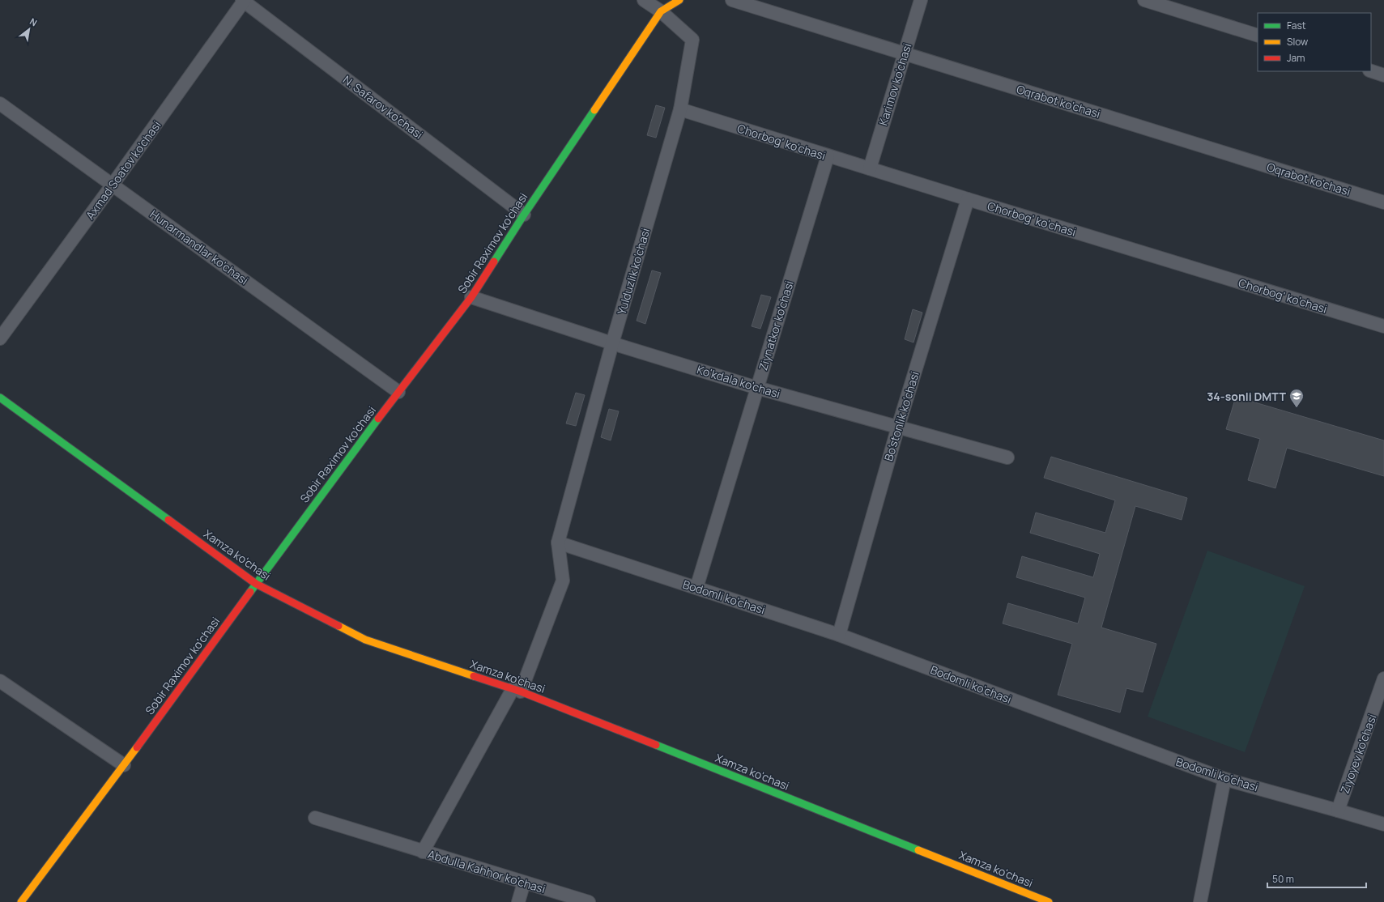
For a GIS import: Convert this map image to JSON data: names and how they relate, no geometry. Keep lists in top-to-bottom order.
{
  "streets": {
    "main road": ["Sobir Raximov ko'chasi", "Xamza ko'chasi"],
    "street": [
      "Karimov ko'chasi",
      "Oqrabot ko'chasi",
      "N. Safarov ko'chasi",
      "Chorbog' ko'chasi",
      "Axmad Soatov ko'chasi",
      "Hunarmandlar ko'chasi",
      "Yulduzlik ko'chasi",
      "Ziynatkor ko'chasi",
      "Ko'kdala ko'chasi",
      "Bo'stonlik ko'chasi",
      "Bodomli ko'chasi",
      "Ziyoyev ko'chasi",
      "Abdulla Kahhor ko'chasi"
    ]
  },
  "crossings": [
    ["Karimov ko'chasi", "Oqrabot ko'chasi"],
    ["Karimov ko'chasi", "Chorbog' ko'chasi"],
    ["N. Safarov ko'chasi", "Axmad Soatov ko'chasi"],
    ["N. Safarov ko'chasi", "Sobir Raximov ko'chasi"],
    ["Chorbog' ko'chasi", "Yulduzlik ko'chasi"],
    ["Chorbog' ko'chasi", "Ziynatkor ko'chasi"],
    ["Chorbog' ko'chasi", "Bo'stonlik ko'chasi"],
    ["Axmad Soatov ko'chasi", "Hunarmandlar ko'chasi"],
    ["Sobir Raximov ko'chasi", "Hunarmandlar ko'chasi"],
    ["Sobir Raximov ko'chasi", "Yulduzlik ko'chasi"],
    ["Sobir Raximov ko'chasi", "Ko'kdala ko'chasi"],
    ["Sobir Raximov ko'chasi", "Xamza ko'chasi"],
    ["Yulduzlik ko'chasi", "Ko'kdala ko'chasi"],
    ["Yulduzlik ko'chasi", "Bodomli ko'chasi"],
    ["Ziynatkor ko'chasi", "Ko'kdala ko'chasi"],
    ["Ziynatkor ko'chasi", "Bodomli ko'chasi"],
    ["Ko'kdala ko'chasi", "Bo'stonlik ko'chasi"],
    ["Bo'stonlik ko'chasi", "Bodomli ko'chasi"],
    ["Bodomli ko'chasi", "Ziyoyev ko'chasi"]
  ],
  "places": {
    "school or university": ["34-sonli DMTT"]
  },
  "legend": ["Fast", "Slow", "Jam"],
  "scale_bar": "50 m",
  "north": "top right"
}
